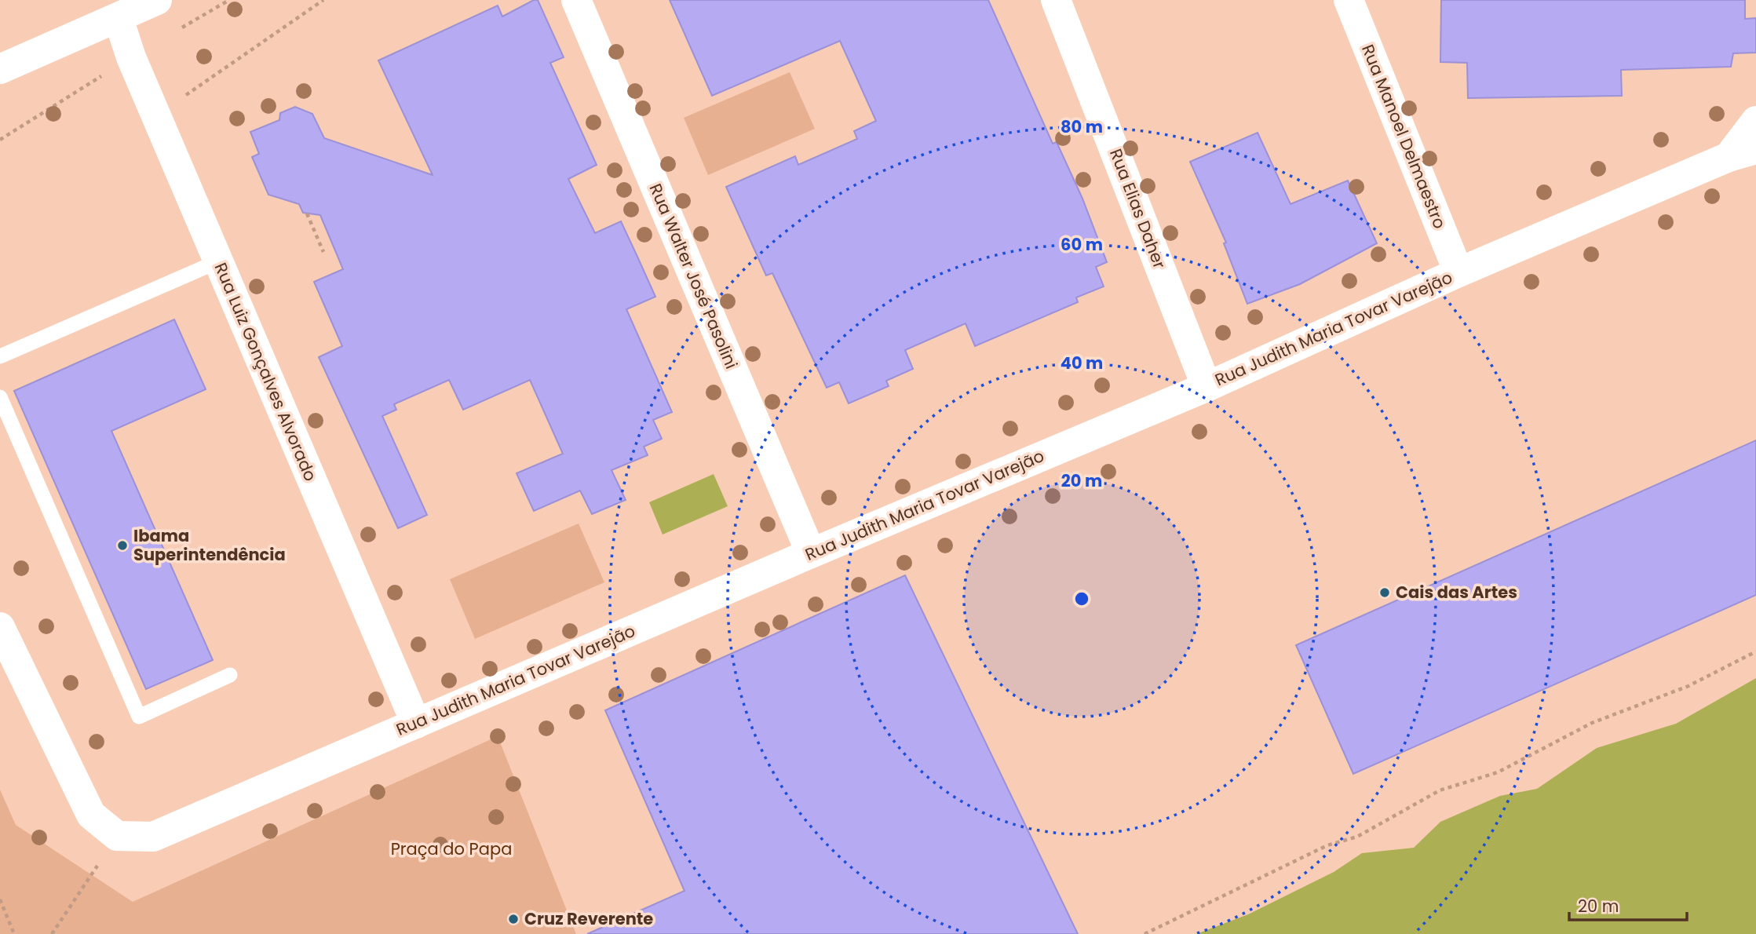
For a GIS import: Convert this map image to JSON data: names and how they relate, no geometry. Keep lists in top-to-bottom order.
{
  "streets": {
    "street": [
      "Rua Manoel Delmaestro",
      "Rua Elias Daher",
      "Rua Walter José Pasolini",
      "Rua Judith Maria Tovar Varejão",
      "Rua Luiz Gonçalves Alvorado"
    ]
  },
  "crossings": [
    ["Rua Manoel Delmaestro", "Rua Judith Maria Tovar Varejão"],
    ["Rua Elias Daher", "Rua Judith Maria Tovar Varejão"],
    ["Rua Walter José Pasolini", "Rua Judith Maria Tovar Varejão"],
    ["Rua Judith Maria Tovar Varejão", "Rua Luiz Gonçalves Alvorado"]
  ],
  "parks": ["Praça do Papa"],
  "places": ["Ibama Superintendência", "Cais das Artes", "Cruz Reverente"],
  "scale_bar": "20 m",
  "rings": [
    "80 m",
    "60 m",
    "40 m",
    "20 m"
  ]
}
